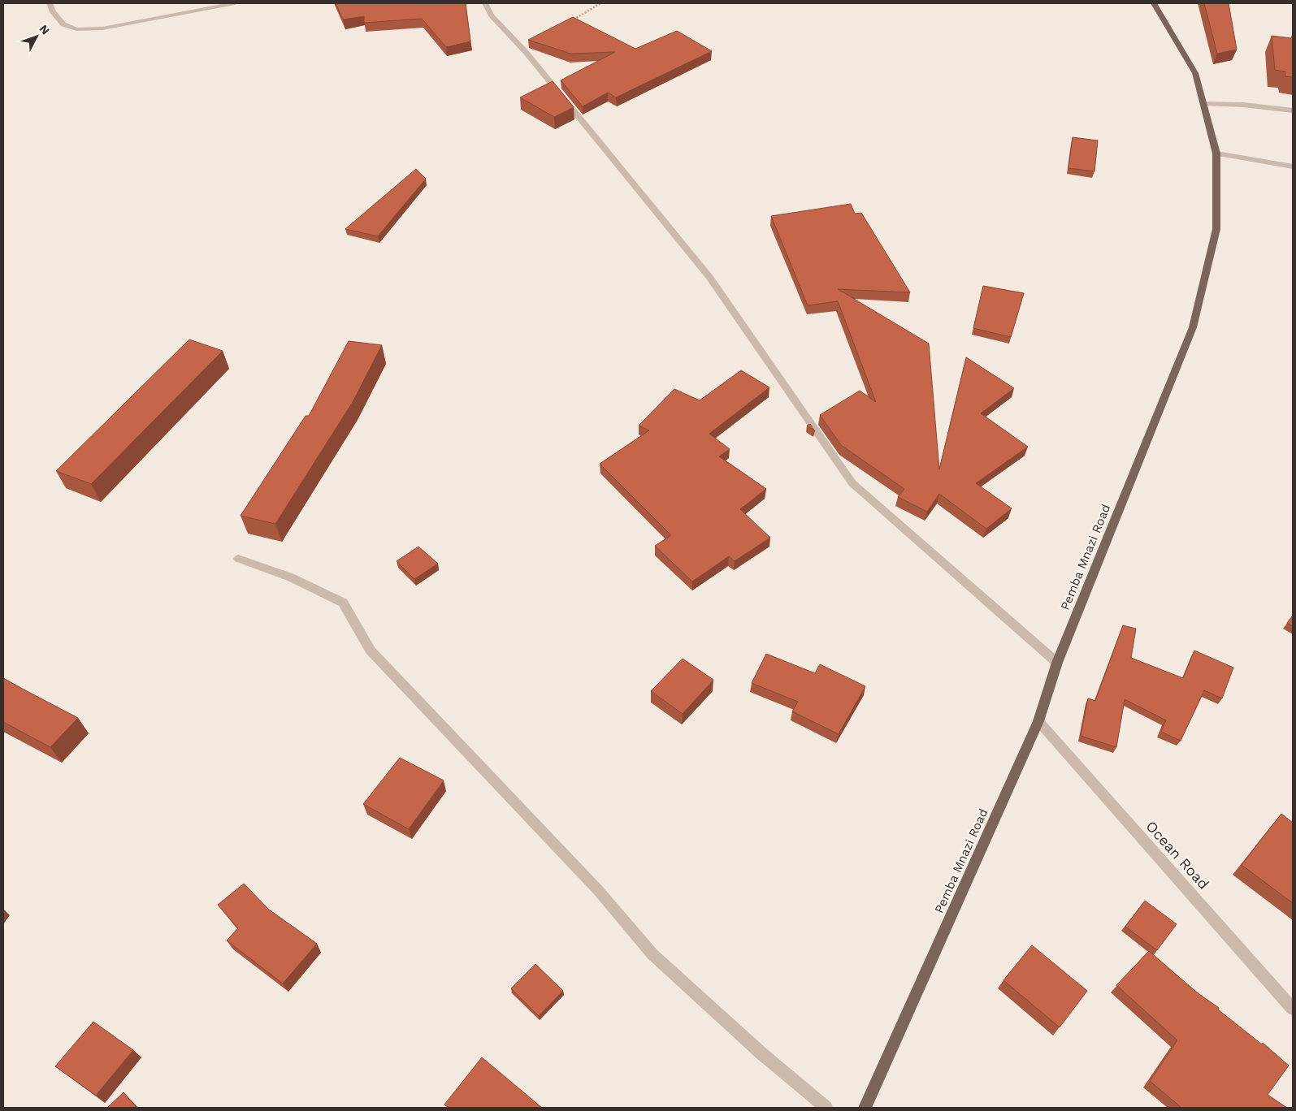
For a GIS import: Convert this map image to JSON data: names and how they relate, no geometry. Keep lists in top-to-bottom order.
{
  "streets": {
    "main road": ["Pemba Mnazi Road"],
    "street": ["Ocean Road"]
  },
  "crossings": [
    ["Pemba Mnazi Road", "Ocean Road"]
  ],
  "north": "top right"
}
